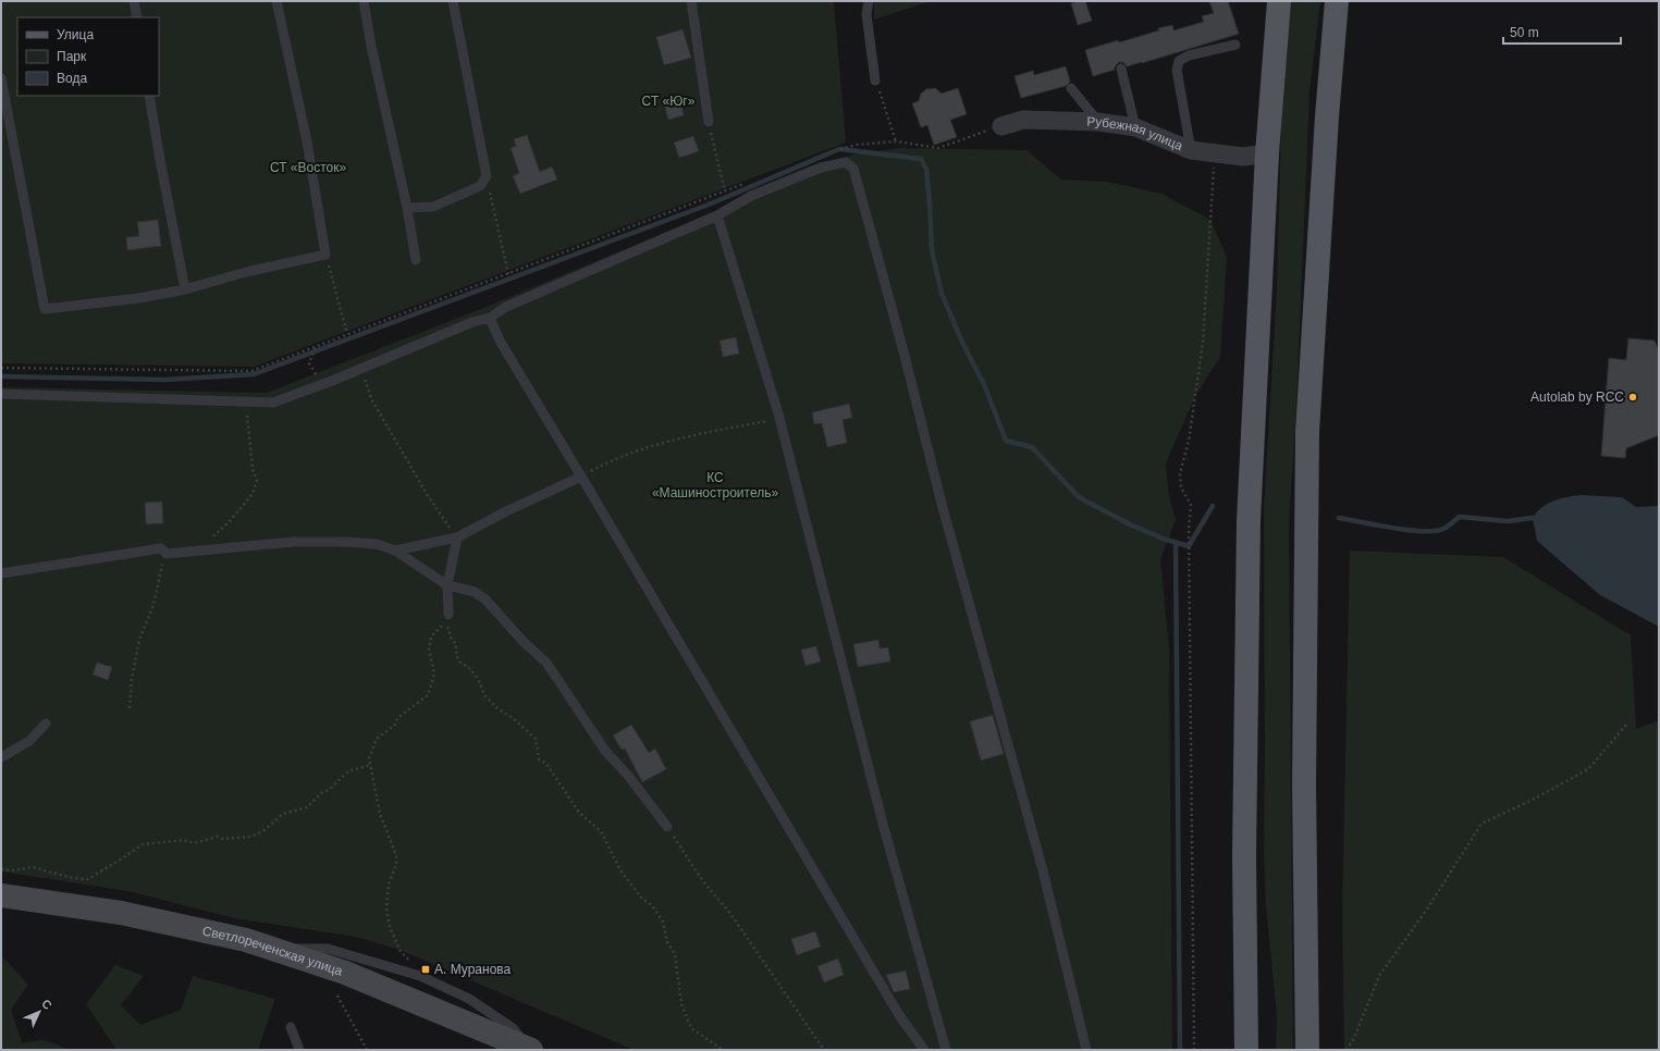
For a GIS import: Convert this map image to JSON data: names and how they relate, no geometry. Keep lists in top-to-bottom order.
{
  "streets": {
    "main road": ["Светлореченская улица"],
    "street": ["Рубежная улица"]
  },
  "parks": ["СТ «Юг»", "СТ «Восток»", "КС «Машиностроитель»"],
  "places": {
    "other": ["Autolab by RCC"],
    "transit": ["А. Муранова"]
  },
  "legend": ["Улица", "Парк", "Вода"],
  "scale_bar": "50 m",
  "north": "top right"
}
